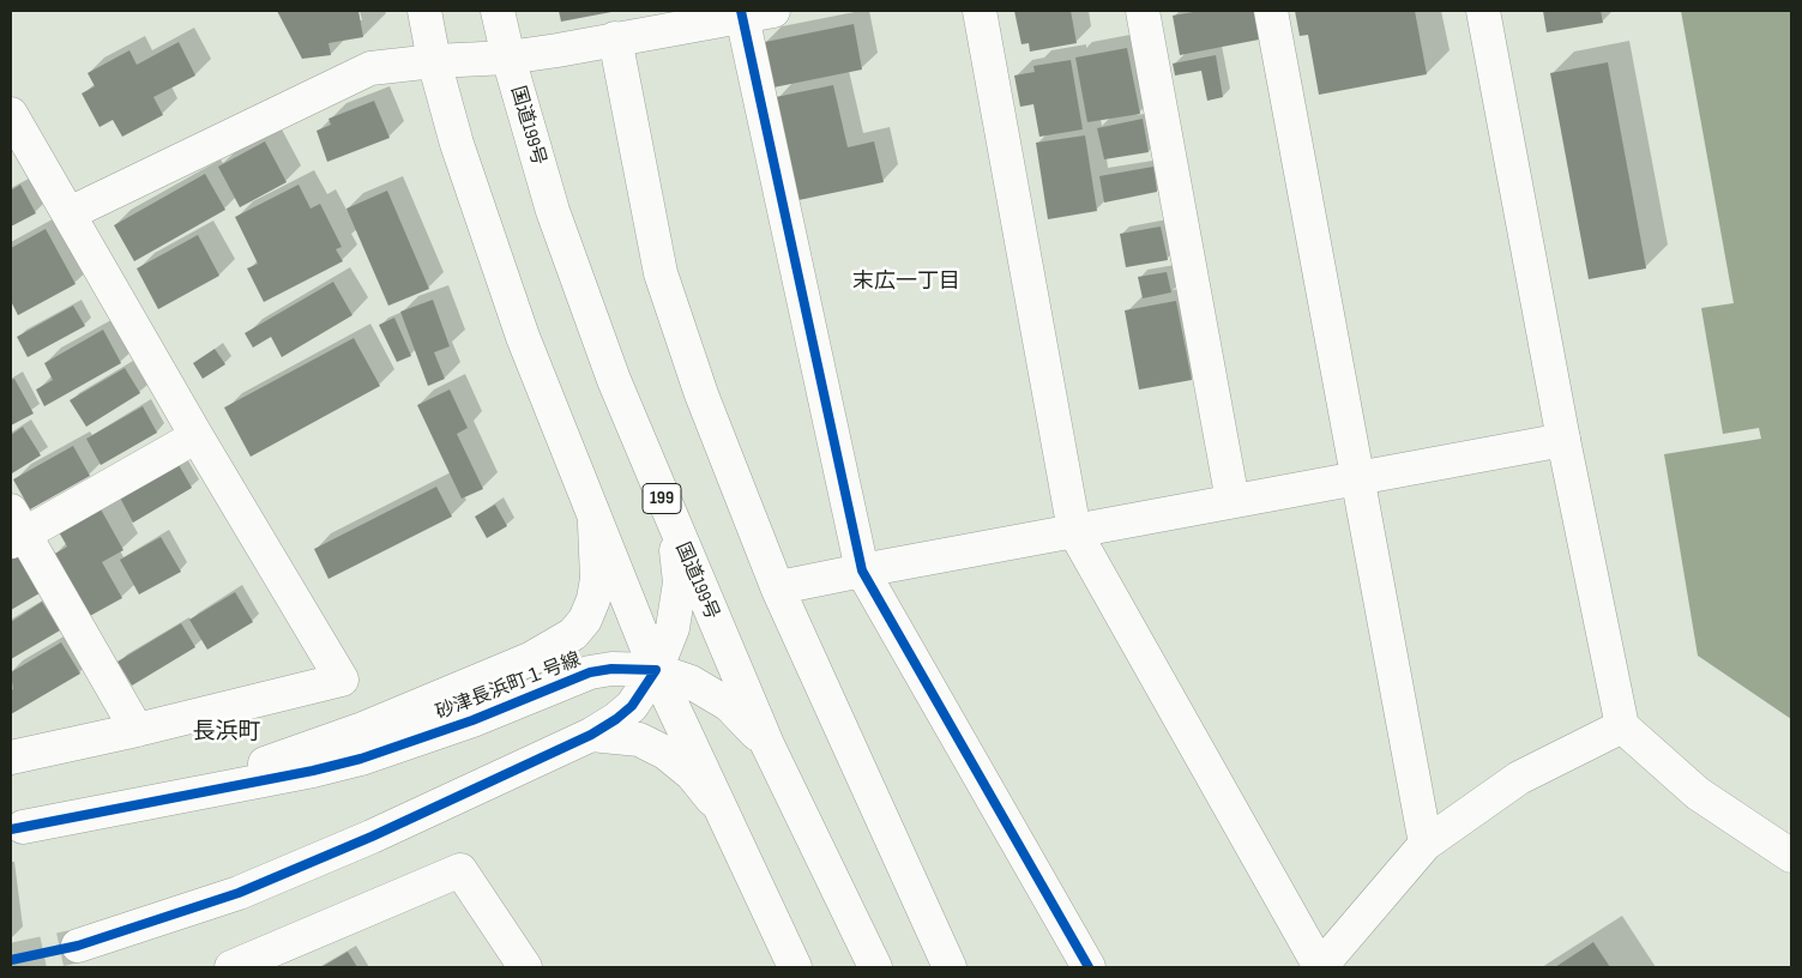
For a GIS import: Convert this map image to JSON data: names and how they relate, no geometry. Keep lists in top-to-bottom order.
{
  "streets": {
    "main road": ["国道199号", "199", "砂津長浜町１号線"]
  },
  "crossings": [
    ["国道199号", "砂津長浜町１号線"]
  ],
  "districts": ["末広一丁目", "長浜町"]
}
